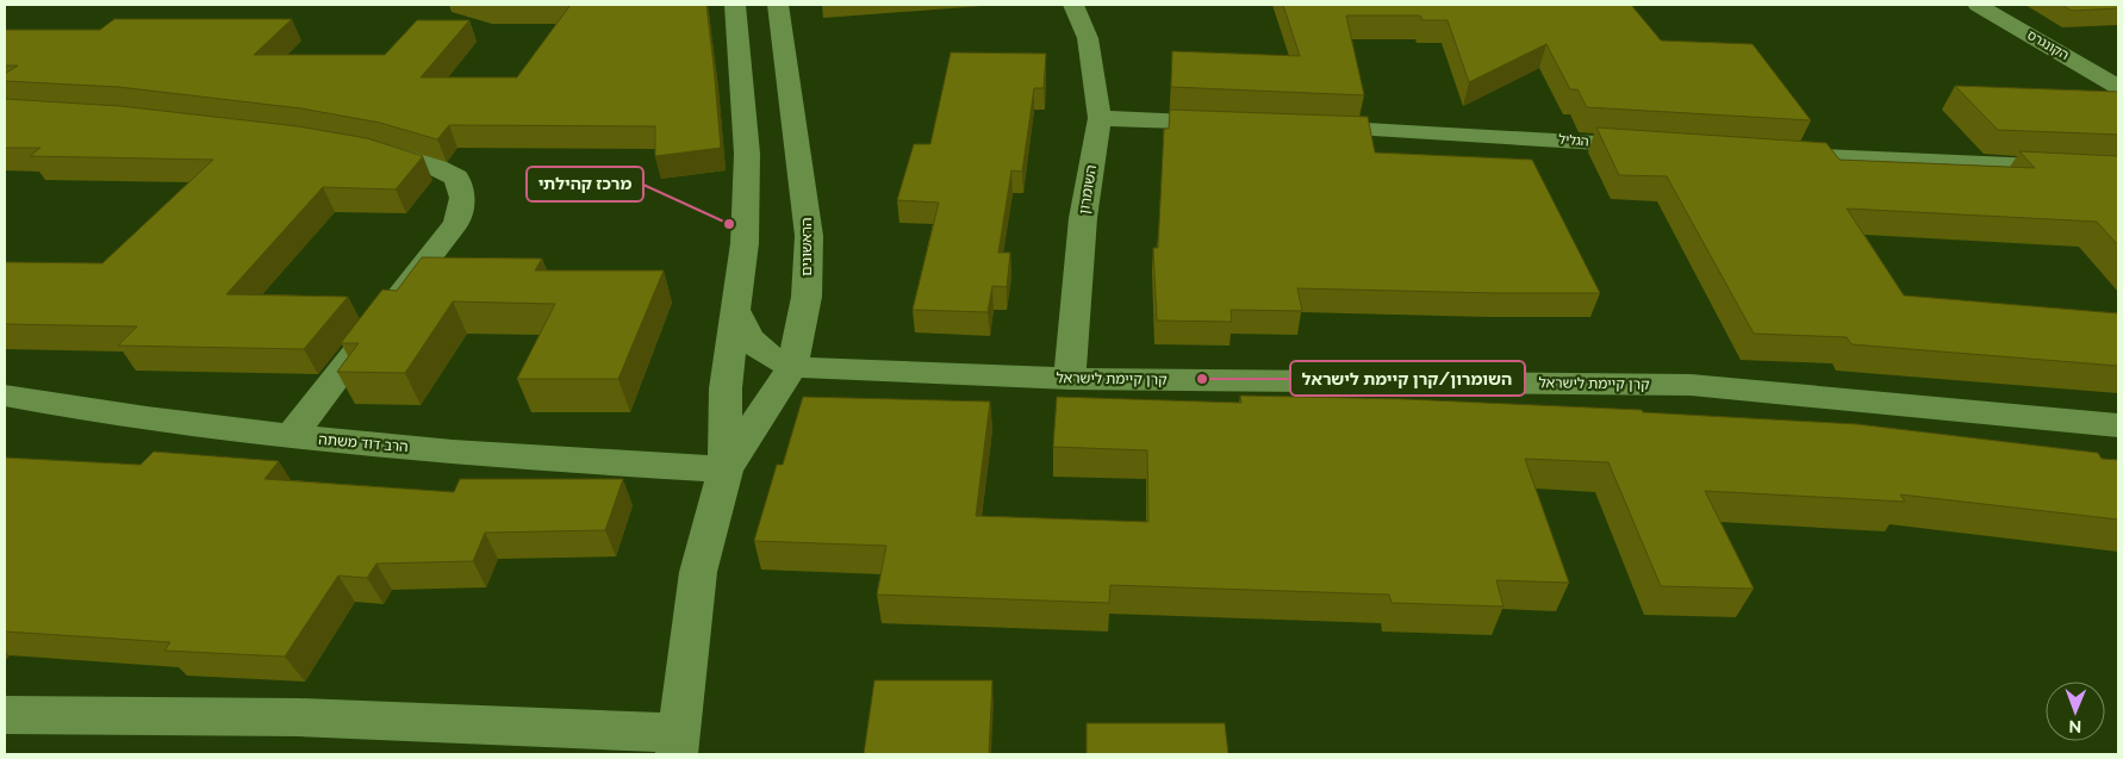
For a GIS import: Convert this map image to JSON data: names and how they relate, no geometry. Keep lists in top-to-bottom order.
{
  "streets": {
    "street": [
      "הקונגרס",
      "הגליל",
      "השומרון",
      "הראשונים",
      "קרן קיימת לישראל",
      "הרב דוד משתה"
    ]
  },
  "crossings": [
    ["השומרון", "קרן קיימת לישראל"],
    ["הראשונים", "קרן קיימת לישראל"],
    ["הראשונים", "הרב דוד משתה"]
  ],
  "places": ["מרכז קהילתי", "השומרון/קרן קיימת לישראל"],
  "north": "bottom"
}
